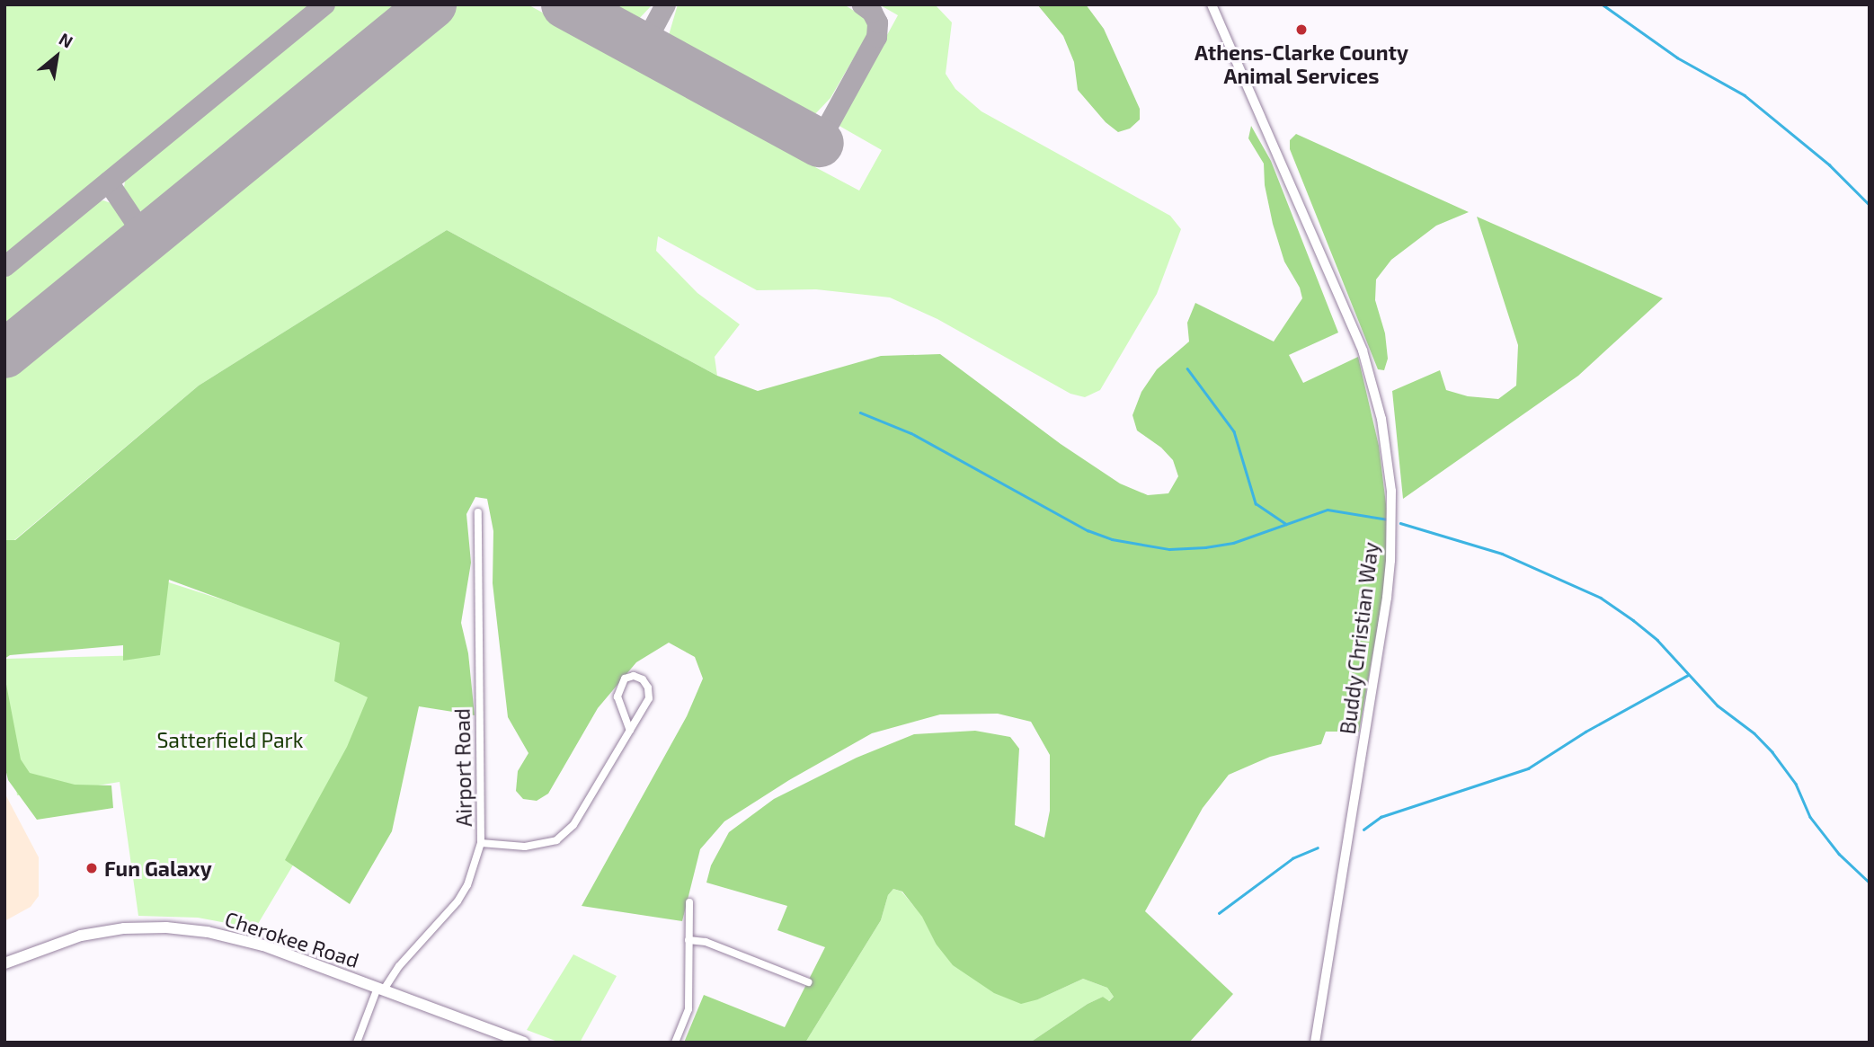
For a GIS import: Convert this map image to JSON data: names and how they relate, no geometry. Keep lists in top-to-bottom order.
{
  "streets": {
    "main road": ["Cherokee Road"],
    "street": ["Buddy Christian Way", "Airport Road"]
  },
  "crossings": [
    ["Airport Road", "Cherokee Road"]
  ],
  "parks": ["Satterfield Park"],
  "places": ["Athens-Clarke County Animal Services", "Fun Galaxy"],
  "north": "top right"
}
